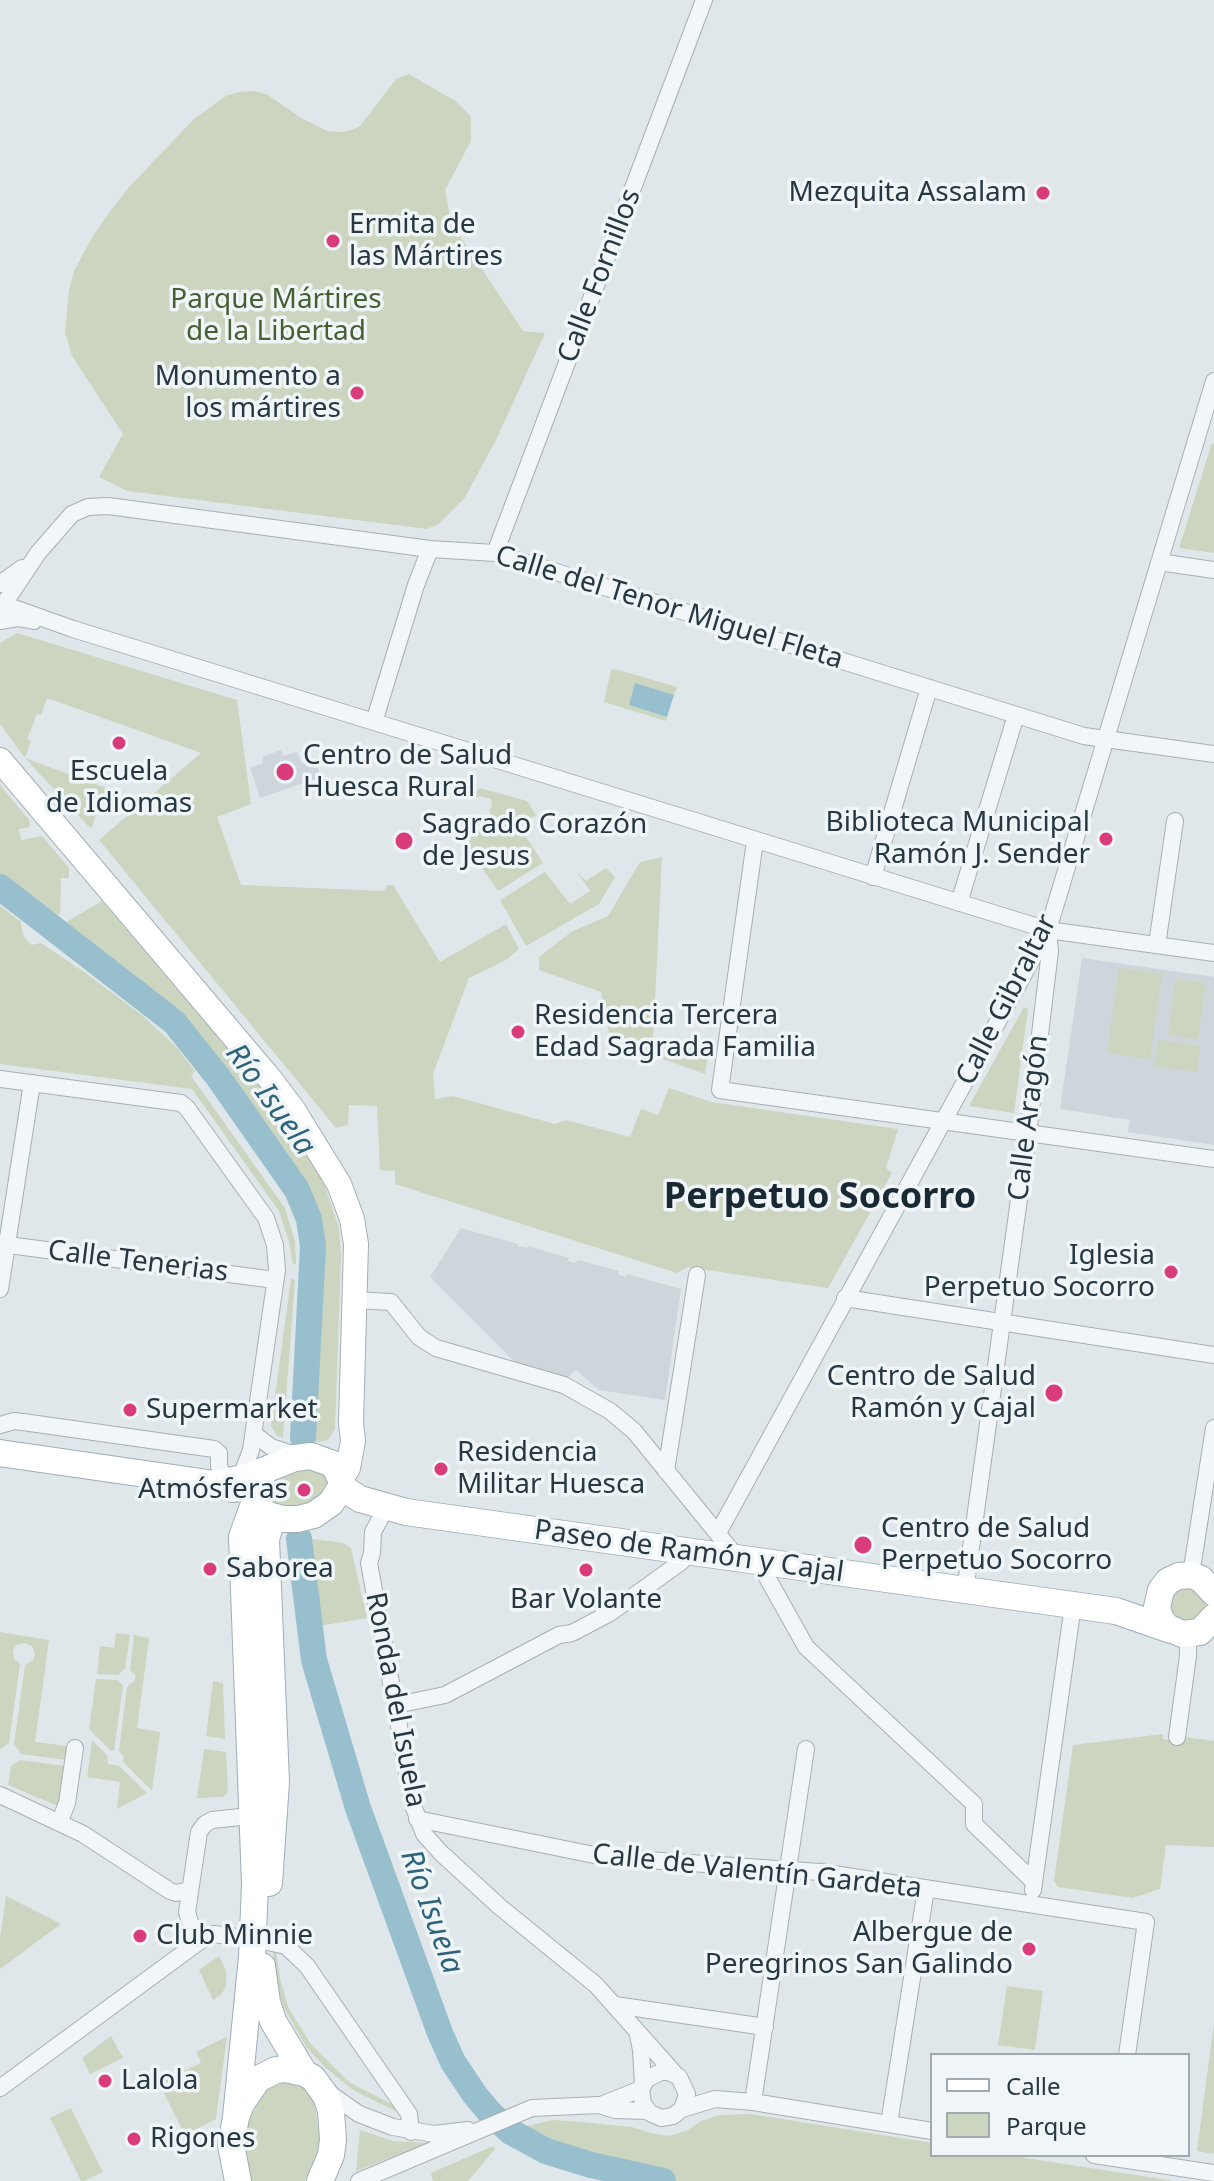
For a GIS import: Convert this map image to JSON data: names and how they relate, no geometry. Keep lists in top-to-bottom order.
{
  "streets": {
    "main road": ["Paseo de Ramón y Cajal"],
    "street": [
      "Calle Fornillos",
      "Calle del Tenor Miguel Fleta",
      "Calle Gibraltar",
      "Calle Aragón",
      "Calle Tenerias",
      "Ronda del Isuela",
      "Calle de Valentín Gardeta"
    ]
  },
  "crossings": [
    ["Calle Fornillos", "Calle del Tenor Miguel Fleta"],
    ["Calle del Tenor Miguel Fleta", "Calle Gibraltar"],
    ["Calle Gibraltar", "Calle Aragón"],
    ["Calle Aragón", "Paseo de Ramón y Cajal"],
    ["Paseo de Ramón y Cajal", "Ronda del Isuela"],
    ["Ronda del Isuela", "Calle de Valentín Gardeta"]
  ],
  "districts": ["Perpetuo Socorro"],
  "water": ["Río Isuela"],
  "parks": ["Parque Mártires de la Libertad"],
  "places": [
    "Mezquita Assalam",
    "Ermita de las Mártires",
    "Monumento a los mártires",
    "Escuela de Idiomas",
    "Centro de Salud Huesca Rural",
    "Biblioteca Municipal Ramón J. Sender",
    "Sagrado Corazón de Jesus",
    "Residencia Tercera Edad Sagrada Familia",
    "Iglesia Perpetuo Socorro",
    "Centro de Salud Ramón y Cajal",
    "Supermarket",
    "Residencia Militar Huesca",
    "Atmósferas",
    "Centro de Salud Perpetuo Socorro",
    "Saborea",
    "Bar Volante",
    "Club Minnie",
    "Albergue de Peregrinos San Galindo",
    "Lalola",
    "Rigones"
  ],
  "legend": ["Calle", "Parque"]
}
